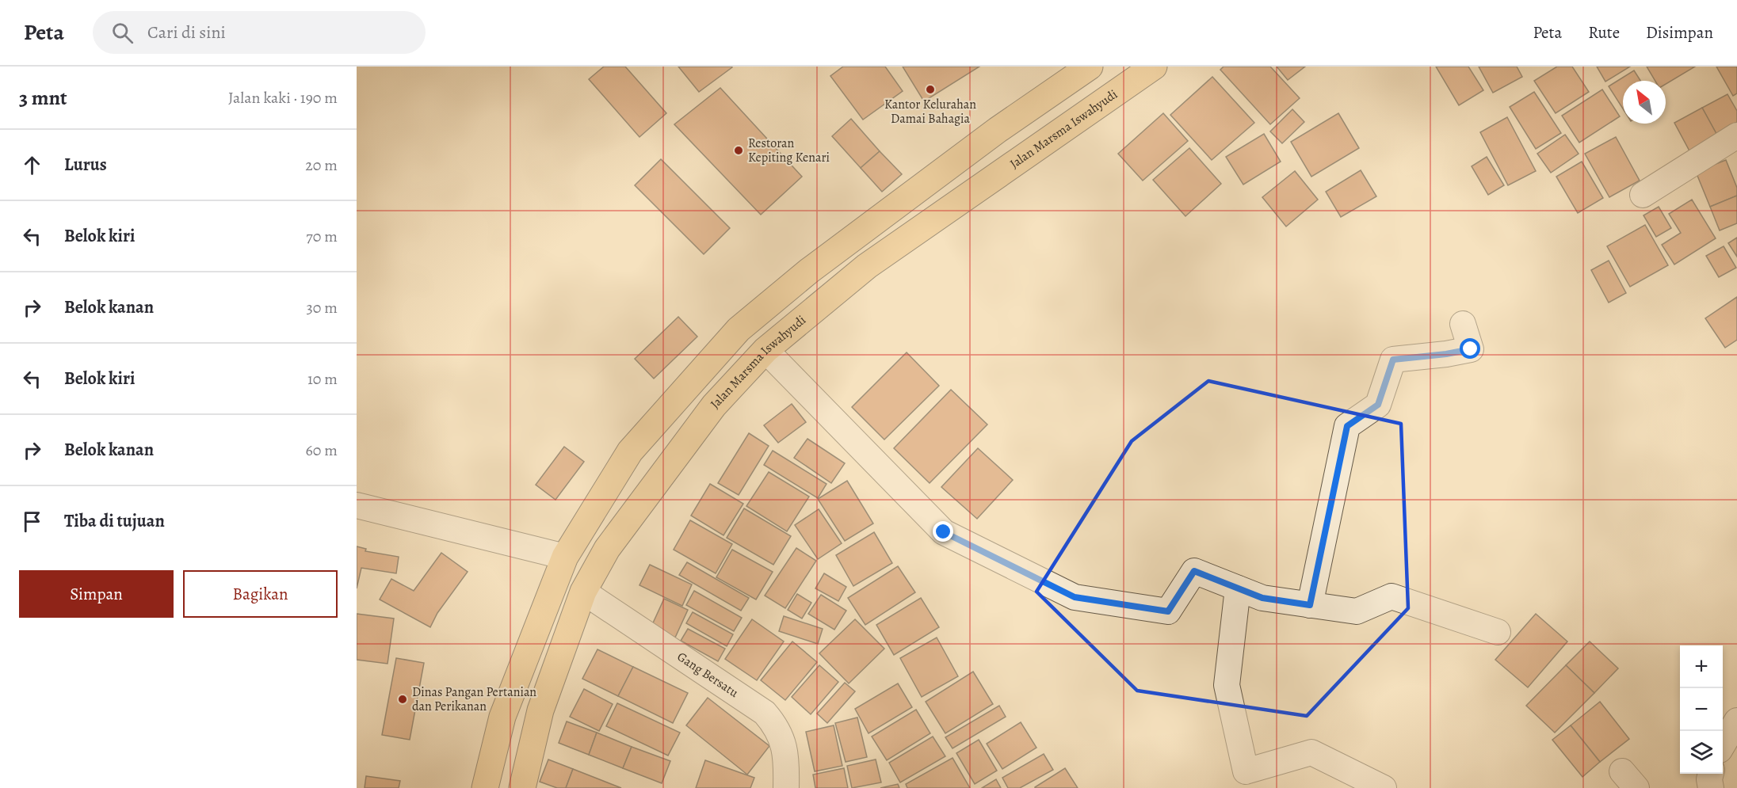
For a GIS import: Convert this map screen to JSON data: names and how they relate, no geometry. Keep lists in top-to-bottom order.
{
  "streets": {
    "highway": ["Jalan Marsma Iswahyudi"],
    "street": ["Gang Bersatu"]
  },
  "crossings": [
    ["Jalan Marsma Iswahyudi", "Gang Bersatu"]
  ],
  "places": ["Kantor Kelurahan Damai Bahagia", "Restoran Kepiting Kenari", "Dinas Pangan Pertanian dan Perikanan"],
  "north": "top left",
  "page": {
    "header": "Peta",
    "search": "Cari di sini",
    "nav": ["Peta", "Rute", "Disimpan"],
    "heading": ["3 mnt", "Jalan kaki · 190 m"],
    "list": [
      ["Lurus", "20 m"],
      ["Belok kiri", "70 m"],
      ["Belok kanan", "30 m"],
      ["Belok kiri", "10 m"],
      ["Belok kanan", "60 m"],
      "Tiba di tujuan"
    ],
    "buttons": ["Simpan", "Bagikan"],
    "map_buttons": ["+", "−"]
  }
}
